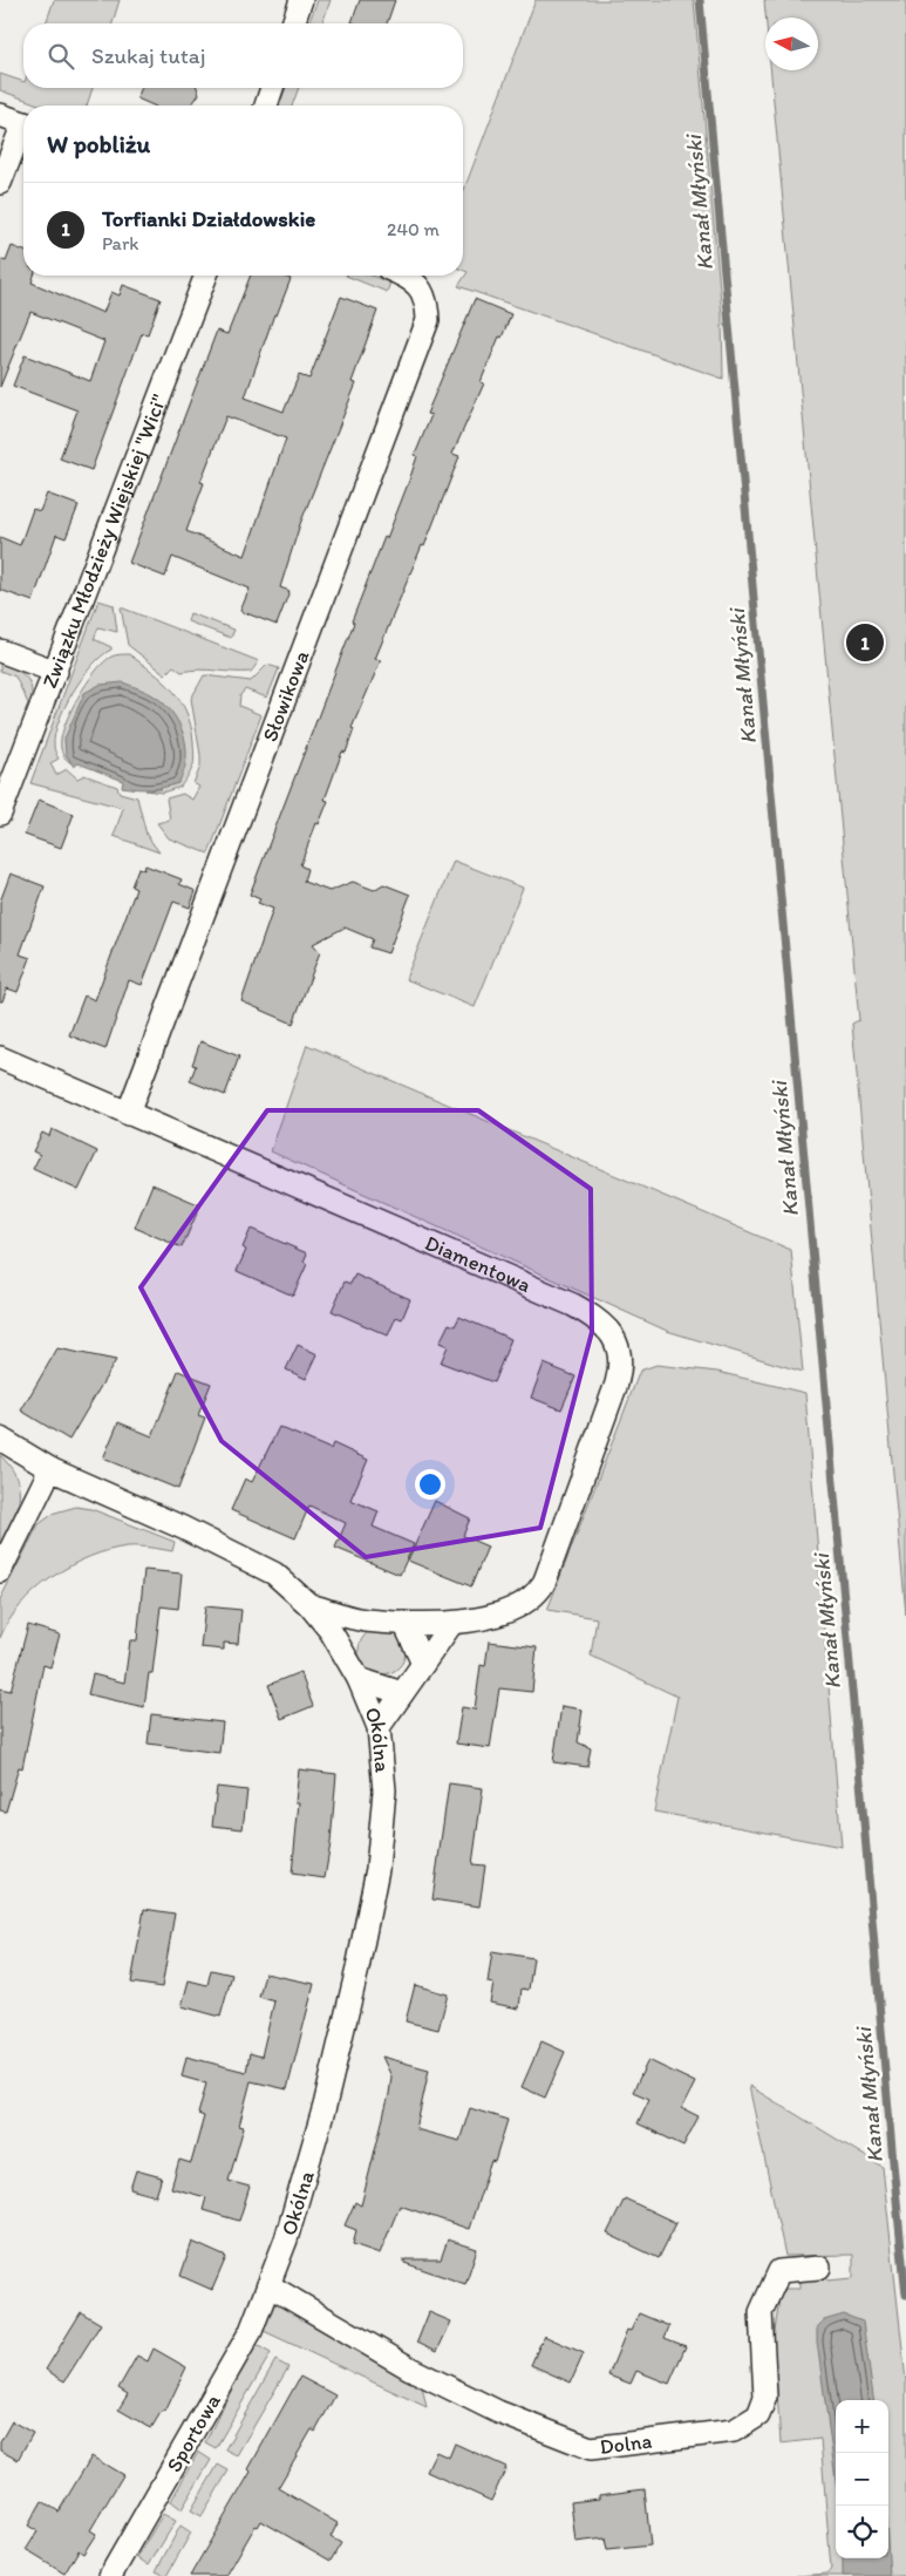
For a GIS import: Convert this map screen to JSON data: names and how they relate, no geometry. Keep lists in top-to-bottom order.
{
  "streets": {
    "street": [
      "Związku Młodzieży Wiejskiej \"Wici\"",
      "Słowikowa",
      "Diamentowa",
      "Okólna",
      "Sportowa",
      "Dolna"
    ]
  },
  "crossings": [
    ["Słowikowa", "Diamentowa"],
    ["Diamentowa", "Okólna"],
    ["Okólna", "Sportowa"],
    ["Okólna", "Dolna"],
    ["Sportowa", "Dolna"]
  ],
  "water": ["Kanał Młyński"],
  "north": "left",
  "page": {
    "search": "Szukaj tutaj",
    "heading": "W pobliżu",
    "list": [
      {
        "mark": "1",
        "name": "Torfianki Działdowskie",
        "note": "Park",
        "value": "240 m"
      }
    ],
    "pins": "1",
    "map_buttons": ["+", "−"]
  }
}
